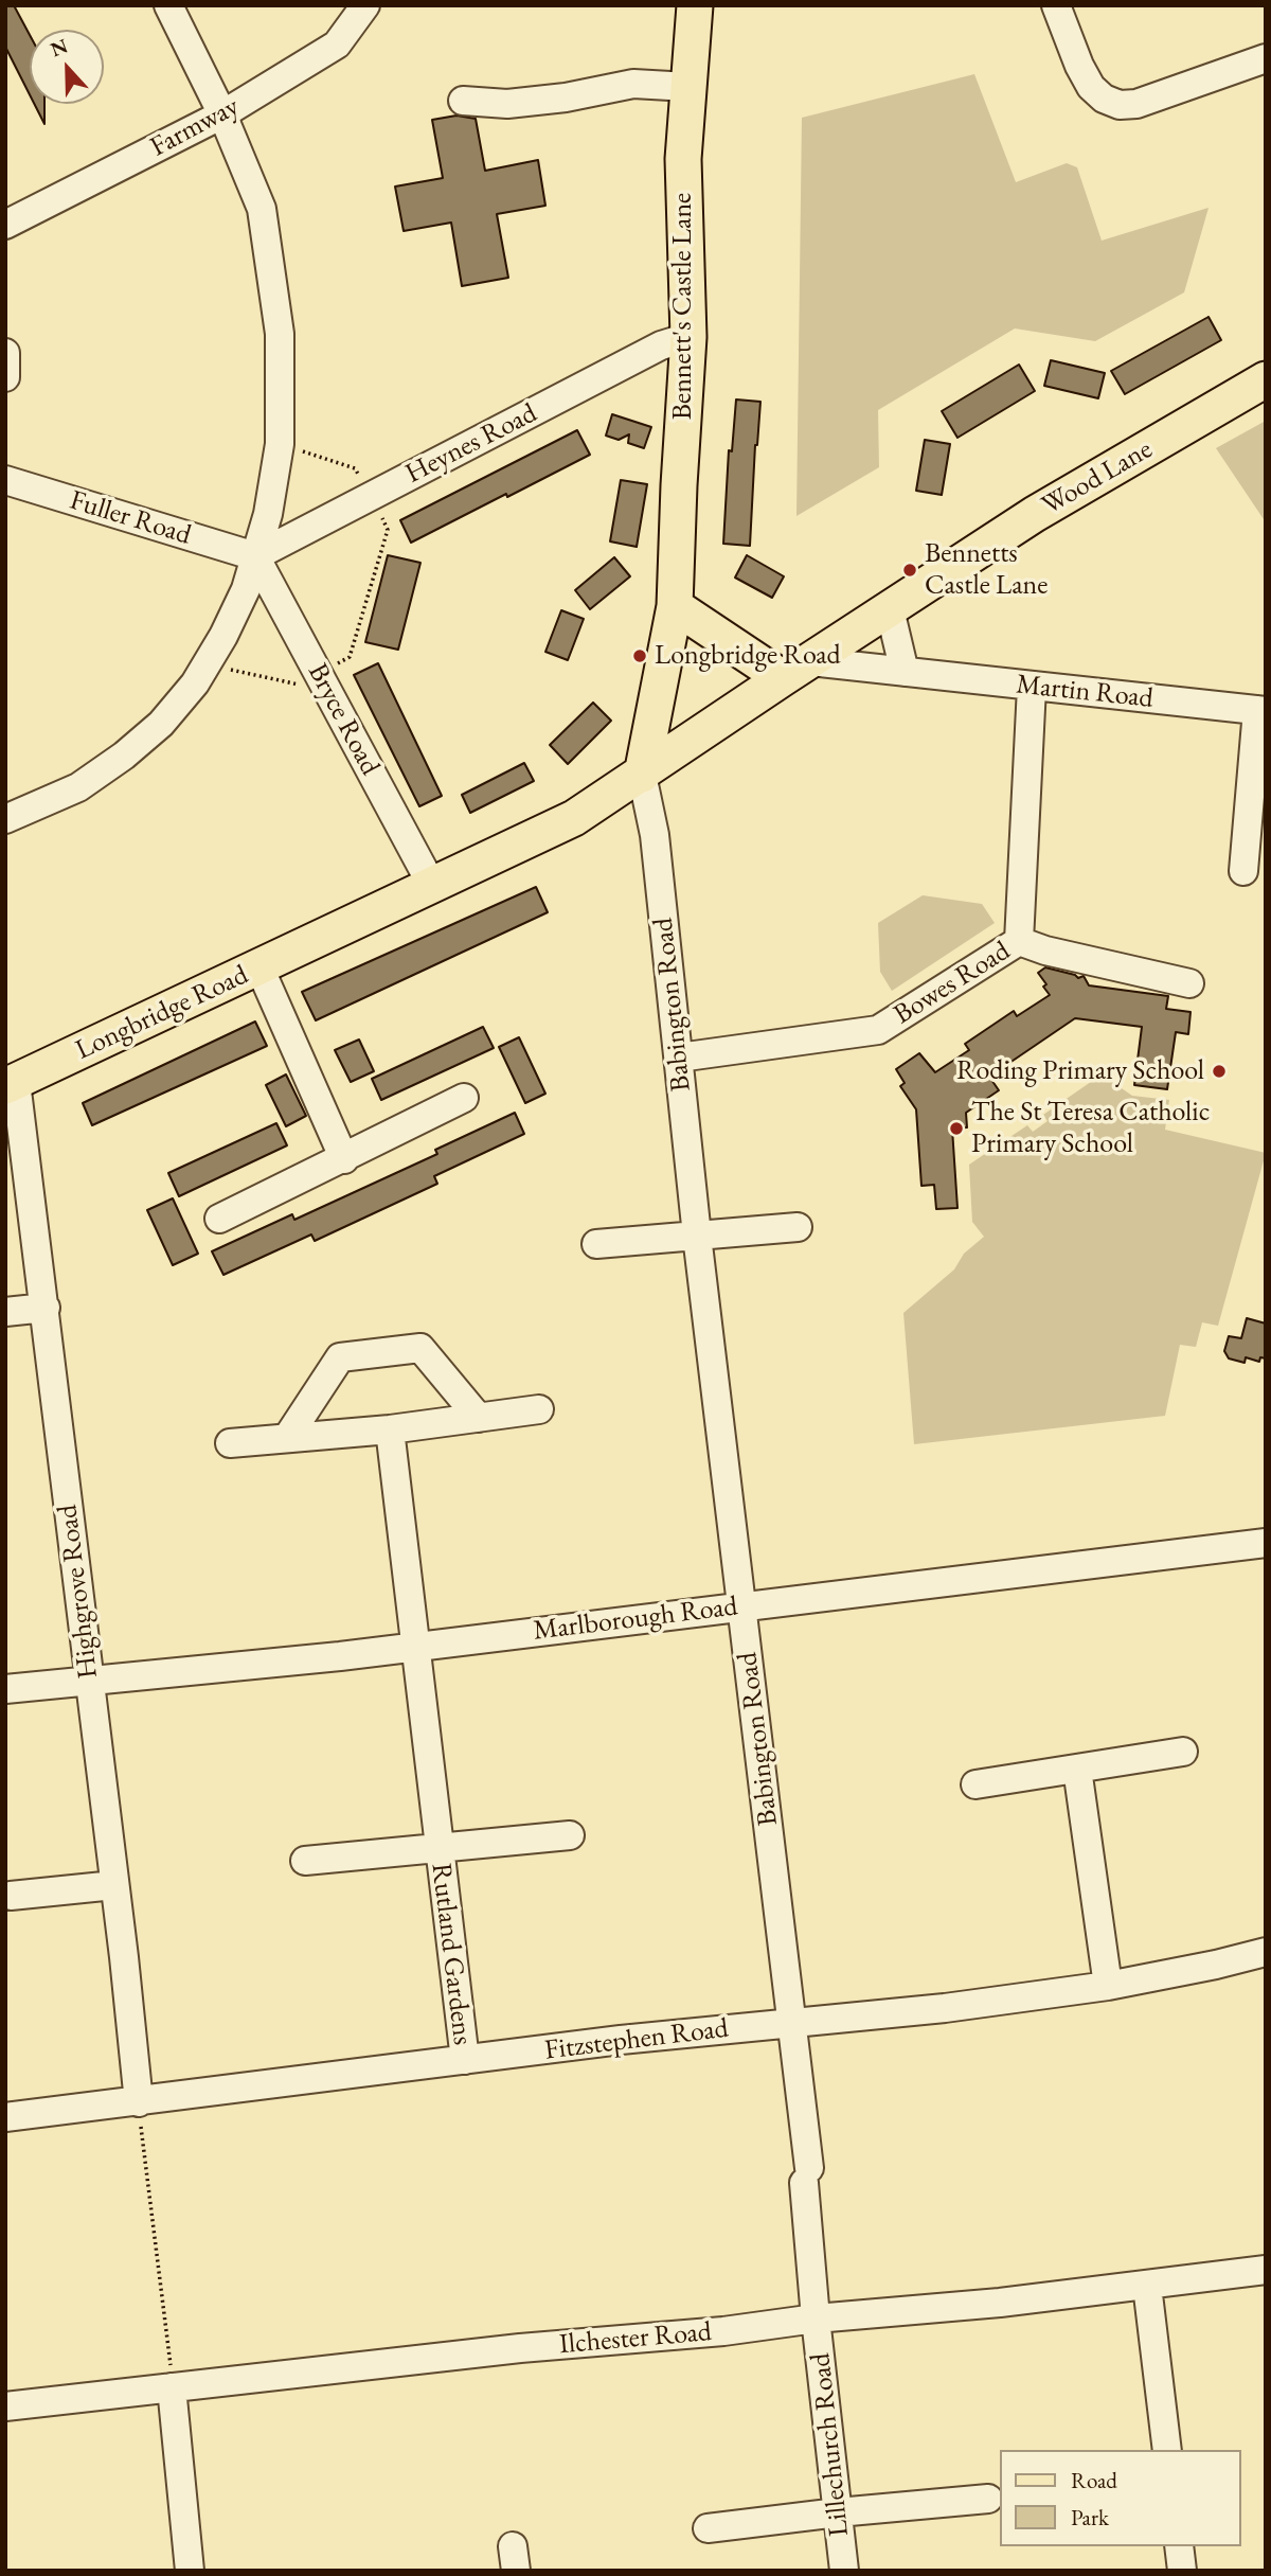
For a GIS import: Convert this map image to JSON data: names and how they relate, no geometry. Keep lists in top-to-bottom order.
{
  "streets": {
    "main road": ["Bennett's Castle Lane", "Wood Lane", "Longbridge Road"],
    "street": [
      "Farmway",
      "Heynes Road",
      "Fuller Road",
      "Martin Road",
      "Bryce Road",
      "Bowes Road",
      "Babington Road",
      "Highgrove Road",
      "Marlborough Road",
      "Rutland Gardens",
      "Fitzstephen Road",
      "Ilchester Road",
      "Lillechurch Road"
    ]
  },
  "crossings": [
    ["Bennett's Castle Lane", "Heynes Road"],
    ["Bennett's Castle Lane", "Babington Road"],
    ["Bennett's Castle Lane", "Longbridge Road"],
    ["Heynes Road", "Fuller Road"],
    ["Heynes Road", "Bryce Road"],
    ["Wood Lane", "Martin Road"],
    ["Wood Lane", "Longbridge Road"],
    ["Fuller Road", "Bryce Road"],
    ["Martin Road", "Bowes Road"],
    ["Martin Road", "Longbridge Road"],
    ["Bryce Road", "Longbridge Road"],
    ["Bowes Road", "Babington Road"],
    ["Babington Road", "Longbridge Road"],
    ["Babington Road", "Marlborough Road"],
    ["Babington Road", "Fitzstephen Road"],
    ["Babington Road", "Lillechurch Road"],
    ["Longbridge Road", "Highgrove Road"],
    ["Highgrove Road", "Marlborough Road"],
    ["Highgrove Road", "Fitzstephen Road"],
    ["Marlborough Road", "Rutland Gardens"],
    ["Rutland Gardens", "Fitzstephen Road"],
    ["Ilchester Road", "Lillechurch Road"]
  ],
  "places": [
    "Bennetts Castle Lane",
    "Longbridge Road",
    "Roding Primary School",
    "The St Teresa Catholic Primary School"
  ],
  "legend": ["Road", "Park"],
  "north": "top"
}
